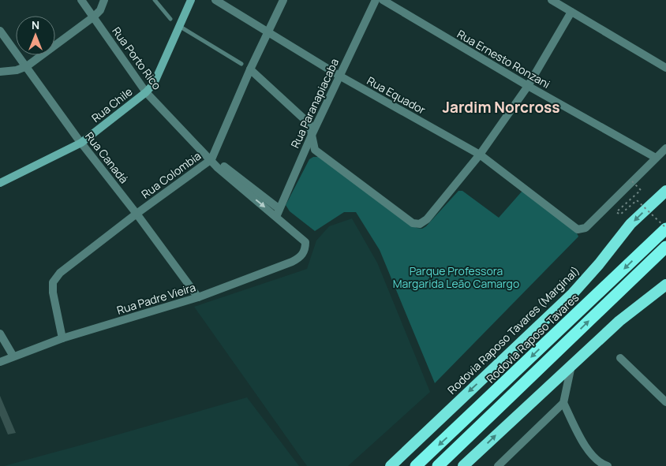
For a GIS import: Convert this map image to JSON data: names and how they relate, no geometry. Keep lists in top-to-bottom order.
{
  "streets": {
    "highway": ["Rodovia Raposo Tavares (Marginal)", "Rodovia Raposo Tavares"],
    "main road": ["Rua Chile"],
    "street": [
      "Rua Porto Rico",
      "Rua Ernesto Ronzani",
      "Rua Equador",
      "Rua Paranapiacaba",
      "Rua Canadá",
      "Rua Colombia",
      "Rua Padre Vieira"
    ]
  },
  "crossings": [
    ["Rua Porto Rico", "Rua Paranapiacaba"],
    ["Rua Porto Rico", "Rua Chile"],
    ["Rua Porto Rico", "Rua Colombia"],
    ["Rua Porto Rico", "Rua Padre Vieira"],
    ["Rua Equador", "Rua Paranapiacaba"],
    ["Rua Equador", "Rua Colombia"],
    ["Rua Chile", "Rua Canadá"],
    ["Rua Canadá", "Rua Colombia"],
    ["Rua Canadá", "Rua Padre Vieira"],
    ["Rua Colombia", "Rua Padre Vieira"]
  ],
  "districts": ["Jardim Norcross"],
  "parks": ["Parque Professora Margarida Leão Camargo"],
  "north": "top"
}
